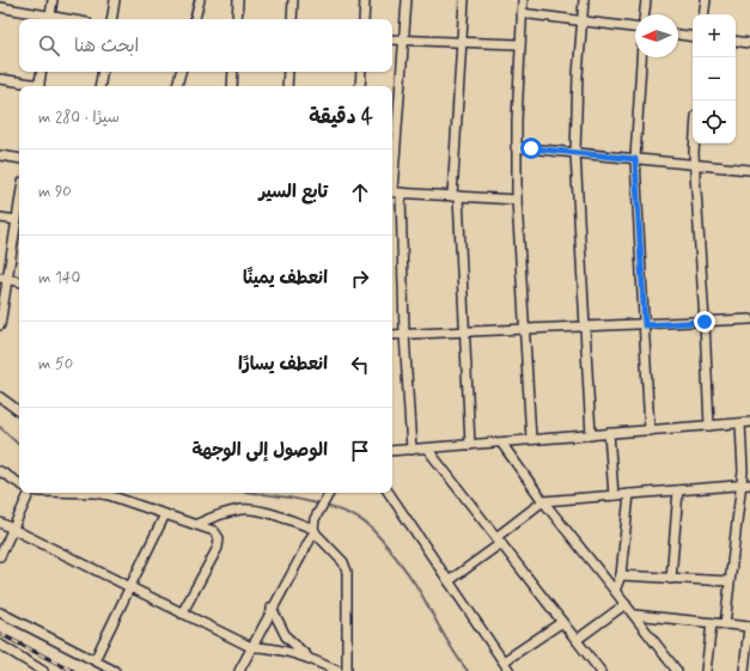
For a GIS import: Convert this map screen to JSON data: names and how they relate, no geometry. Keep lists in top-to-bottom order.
{
  "north": "left",
  "page": {
    "map_buttons": ["+", "−"],
    "search": "ابحث هنا",
    "heading": ["4 دقيقة", "سيرًا · 280 m"],
    "list": [
      ["تابع السير", "90 m"],
      ["انعطف يمينًا", "140 m"],
      ["انعطف يسارًا", "50 m"],
      "الوصول إلى الوجهة"
    ]
  }
}
